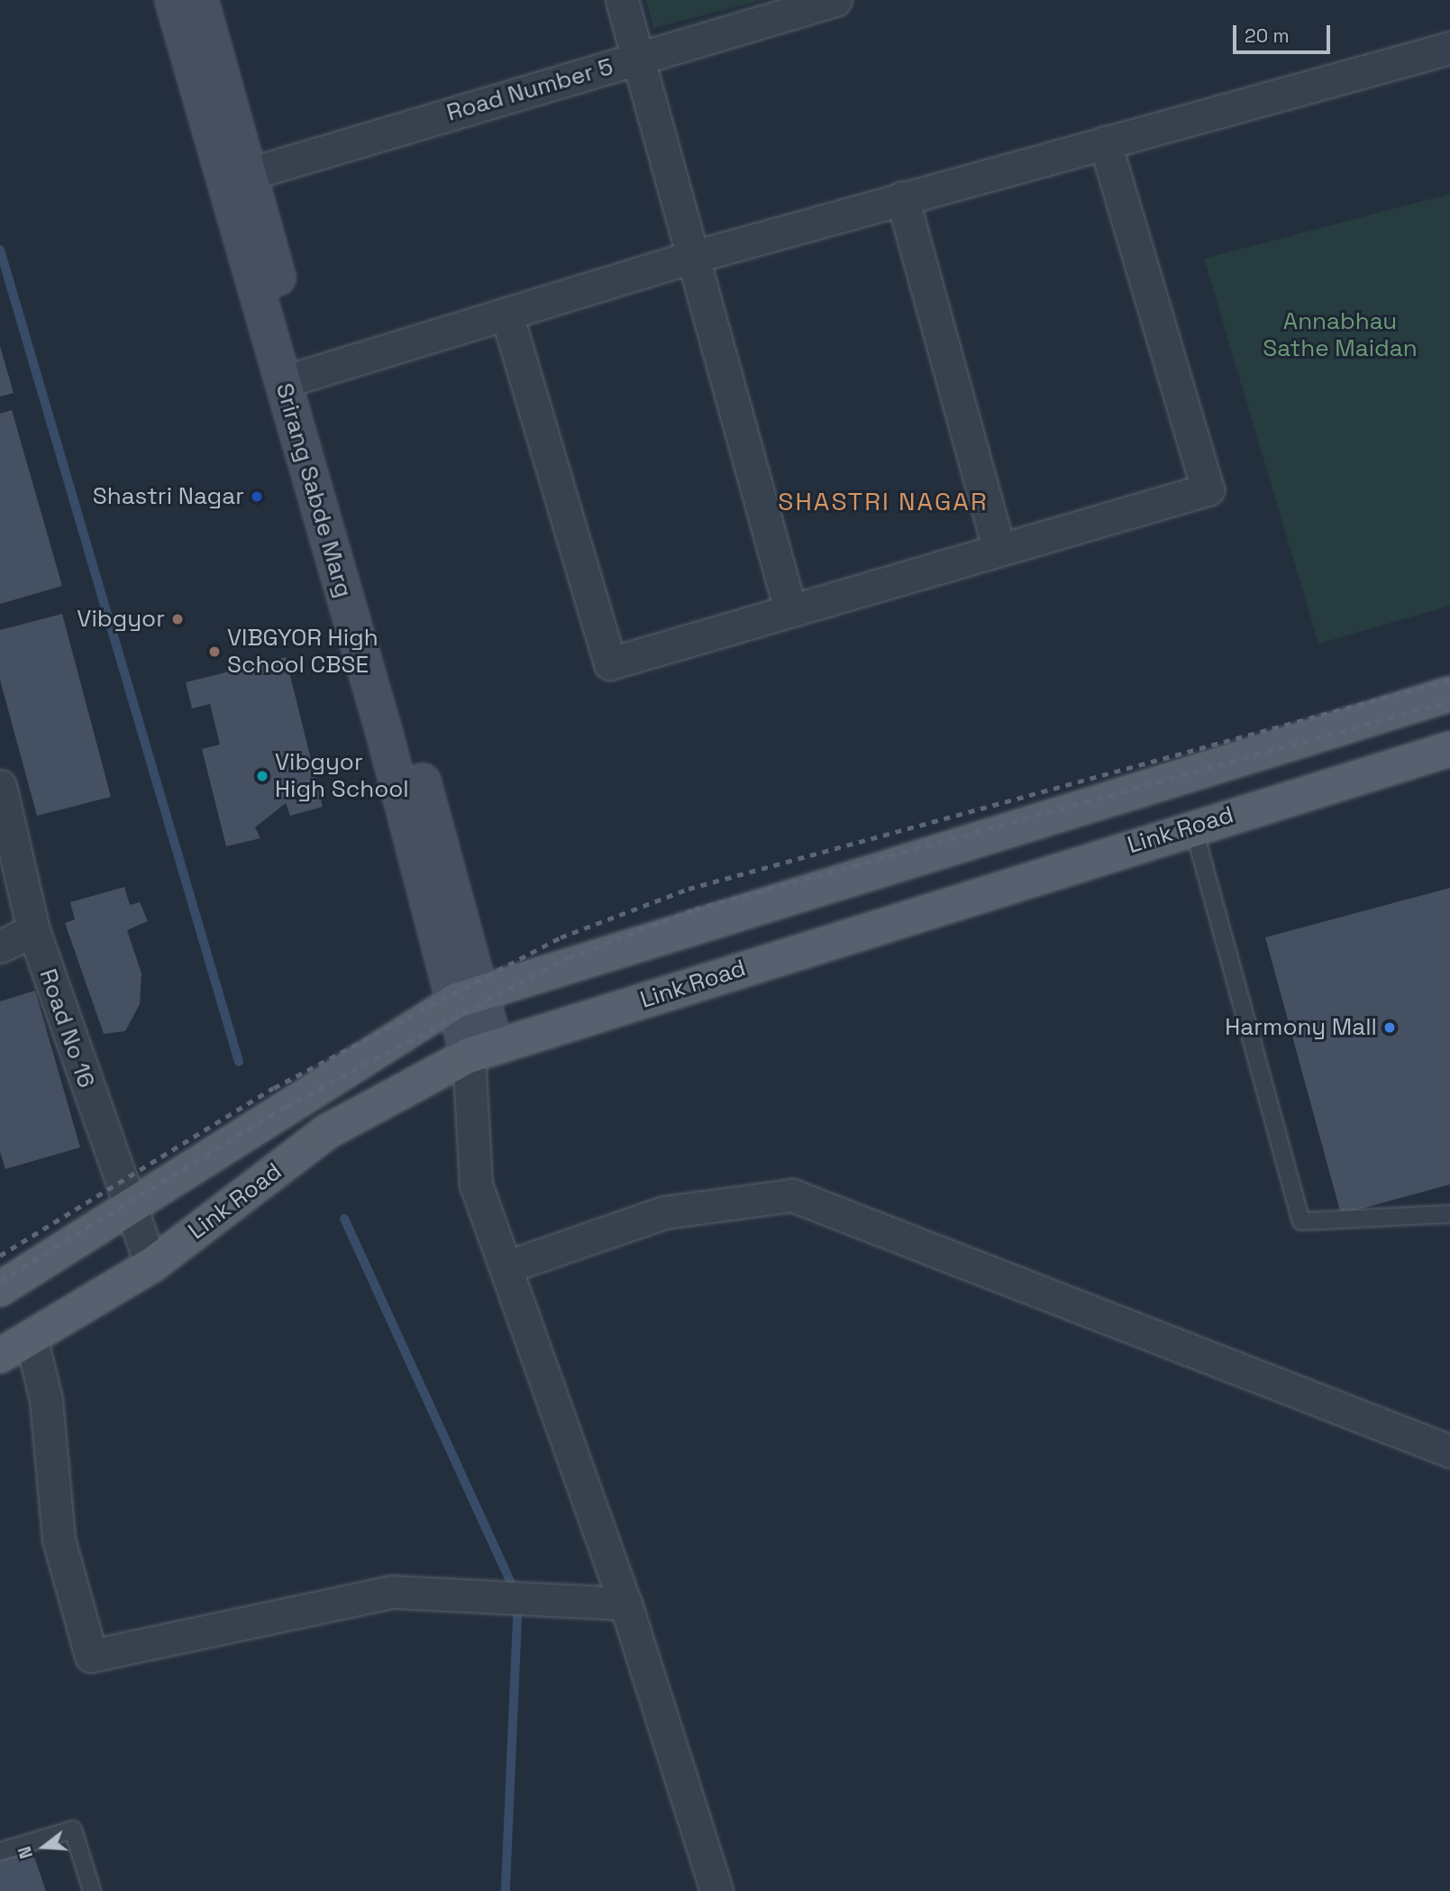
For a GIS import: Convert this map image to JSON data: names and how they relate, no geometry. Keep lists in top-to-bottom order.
{
  "streets": {
    "main road": ["Link Road"],
    "street": ["Road Number 5", "Srirang Sabde Marg", "Road No 16"]
  },
  "crossings": [
    ["Road Number 5", "Srirang Sabde Marg"],
    ["Srirang Sabde Marg", "Link Road"],
    ["Link Road", "Road No 16"]
  ],
  "districts": ["SHASTRI NAGAR"],
  "parks": ["Annabhau Sathe Maidan"],
  "places": [
    "Shastri Nagar",
    "Vibgyor",
    "VIBGYOR High School CBSE",
    "Vibgyor High School",
    "Harmony Mall"
  ],
  "scale_bar": "20 m",
  "north": "left"
}
